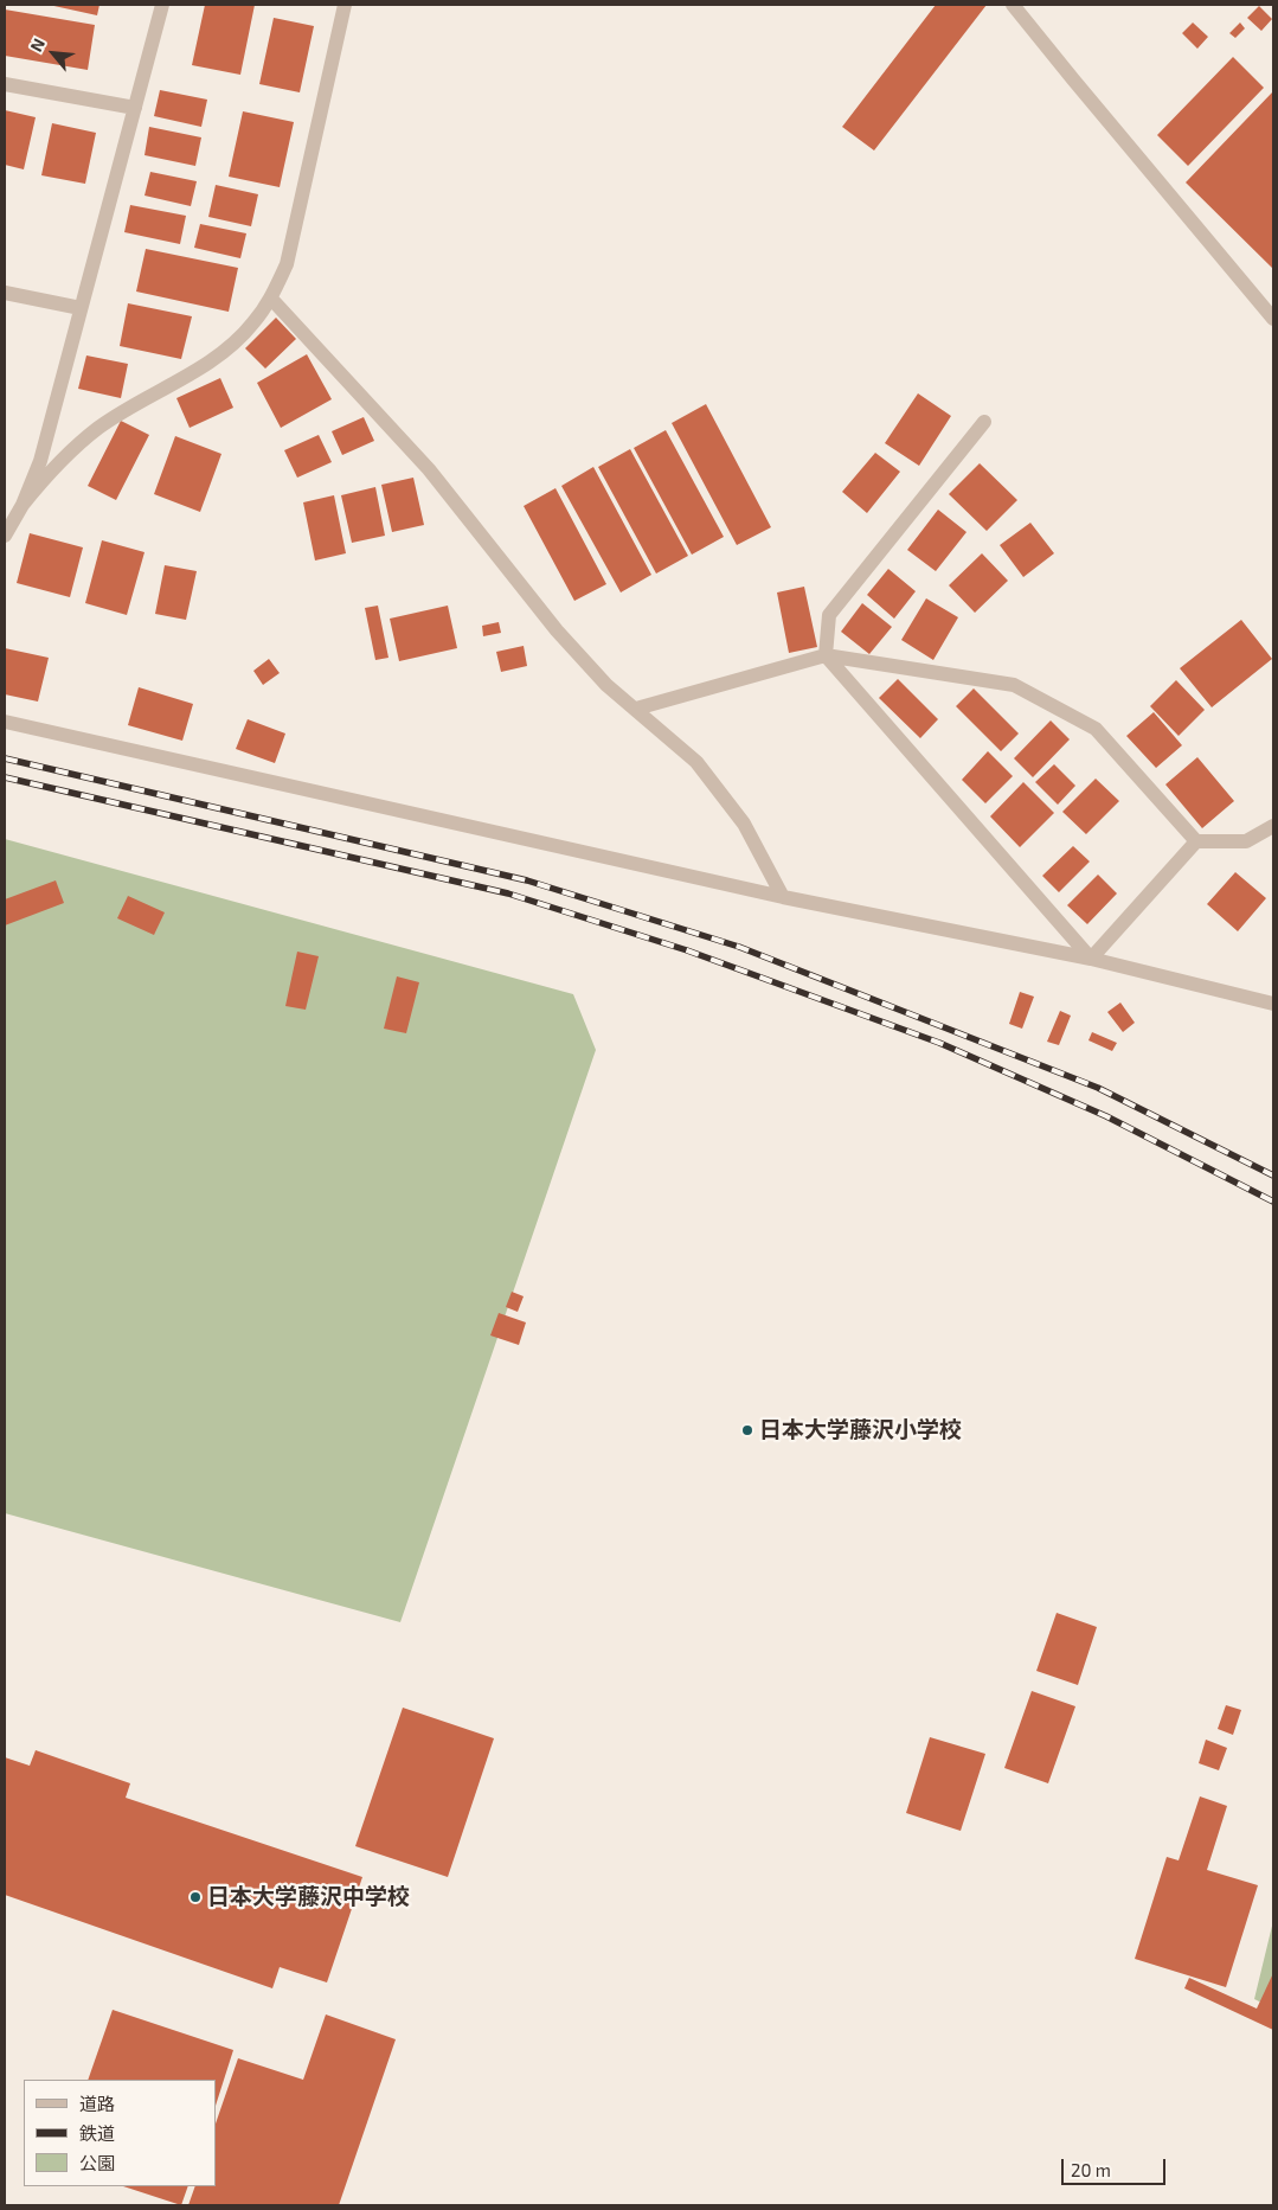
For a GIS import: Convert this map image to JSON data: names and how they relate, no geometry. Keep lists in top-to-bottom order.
{
  "places": ["日本大学藤沢小学校", "日本大学藤沢中学校"],
  "legend": ["道路", "鉄道", "公園"],
  "scale_bar": "20 m",
  "north": "top left"
}
